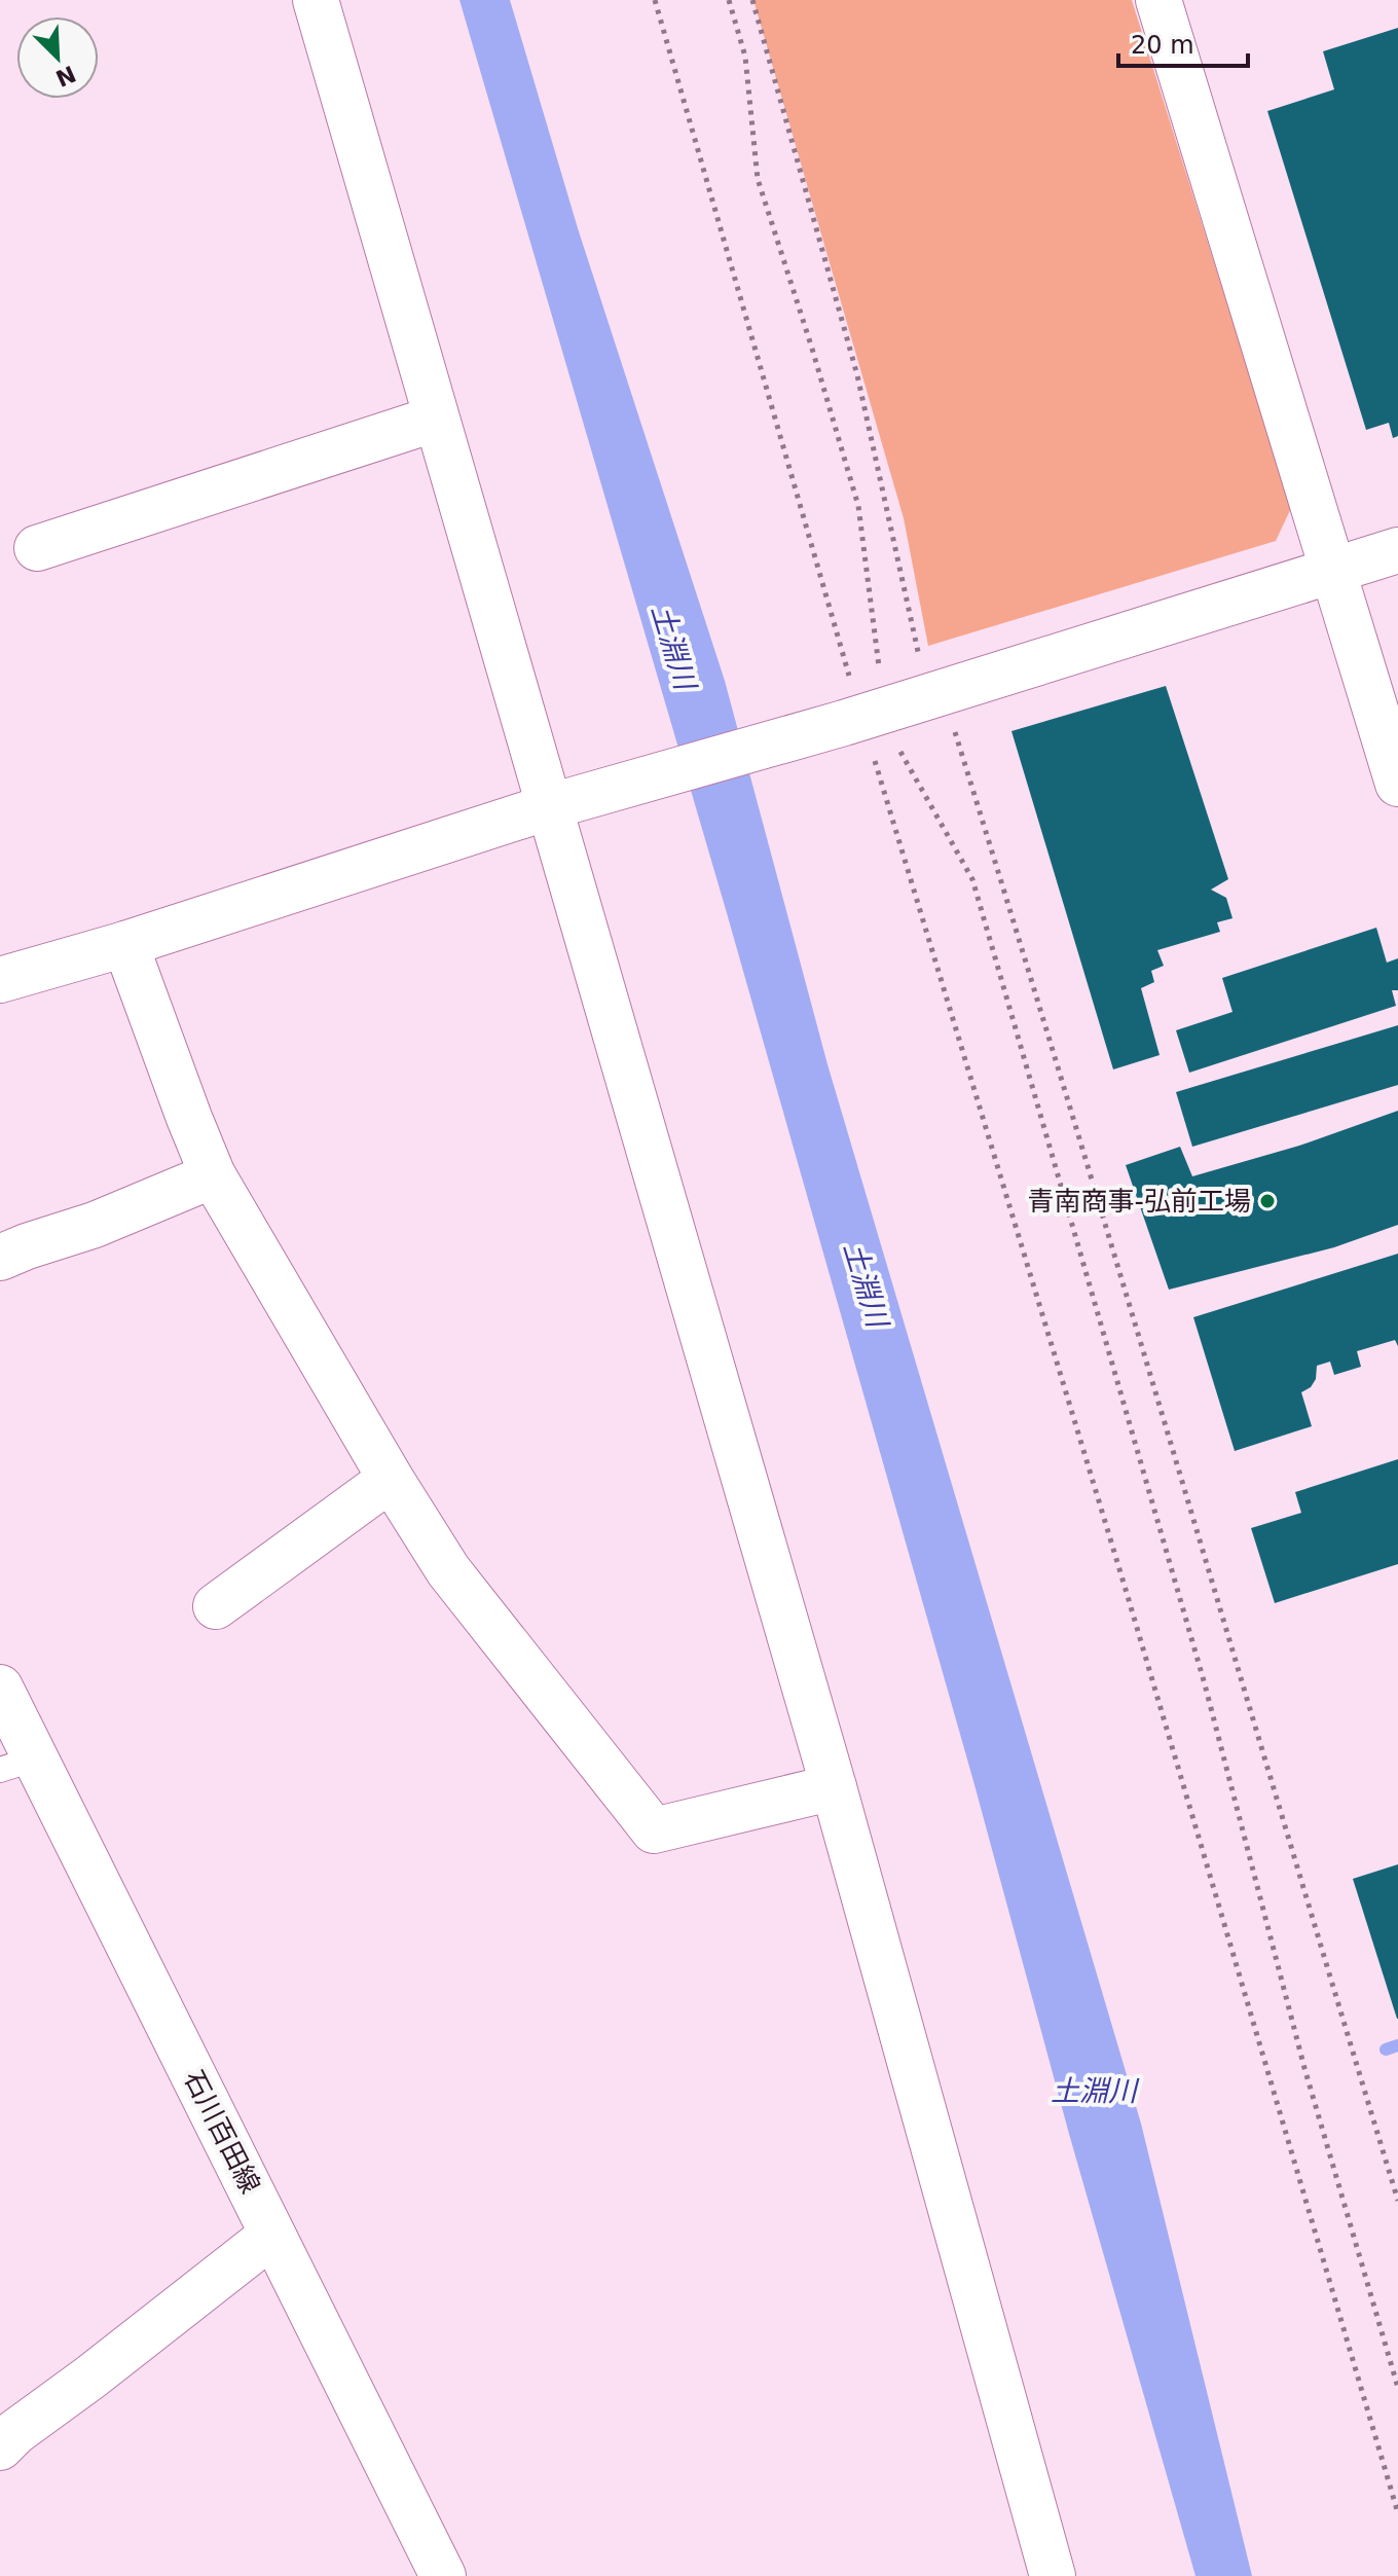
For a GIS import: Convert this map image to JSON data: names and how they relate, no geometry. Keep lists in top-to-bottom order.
{
  "streets": {
    "street": ["石川百田線"]
  },
  "water": ["土淵川"],
  "places": ["青南商事-弘前工場"],
  "scale_bar": "20 m",
  "north": "bottom right"
}
